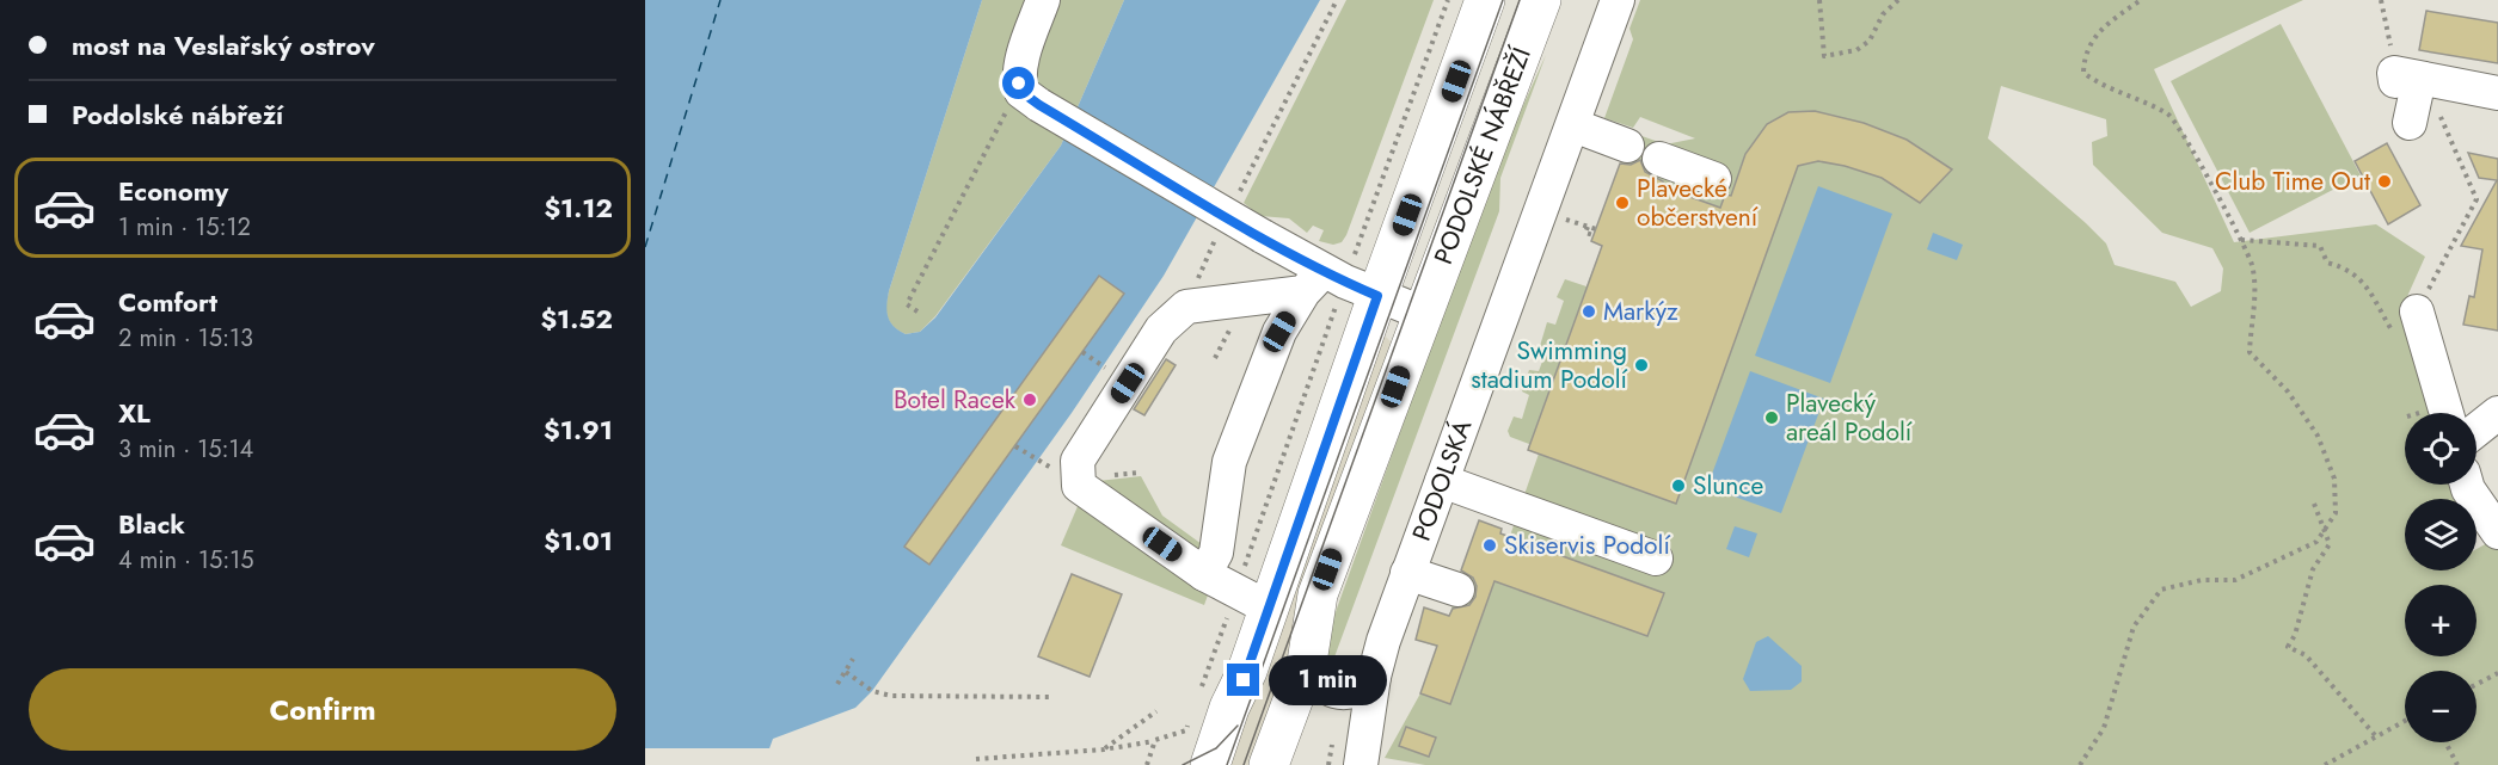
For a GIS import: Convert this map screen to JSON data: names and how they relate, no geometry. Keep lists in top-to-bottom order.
{
  "streets": {
    "main road": ["PODOLSKÉ NÁBŘEŽÍ"],
    "street": ["PODOLSKÁ"]
  },
  "places": [
    "Club Time Out",
    "Plavecké občerstvení",
    "Markýz",
    "Swimming stadium Podolí",
    "Botel Racek",
    "Plavecký areál Podolí",
    "Slunce",
    "Skiservis Podolí"
  ],
  "page": {
    "banner": ["most na Veslařský ostrov", "Podolské nábřeží"],
    "list": [
      {
        "name": "Economy",
        "note": "1 min · 15:12",
        "value": "$1.12"
      },
      {
        "name": "Comfort",
        "note": "2 min · 15:13",
        "value": "$1.52"
      },
      {
        "name": "XL",
        "note": "3 min · 15:14",
        "value": "$1.91"
      },
      {
        "name": "Black",
        "note": "4 min · 15:15",
        "value": "$1.01"
      }
    ],
    "map_buttons": ["+", "−"],
    "buttons": "Confirm",
    "bubble": "1 min"
  }
}
